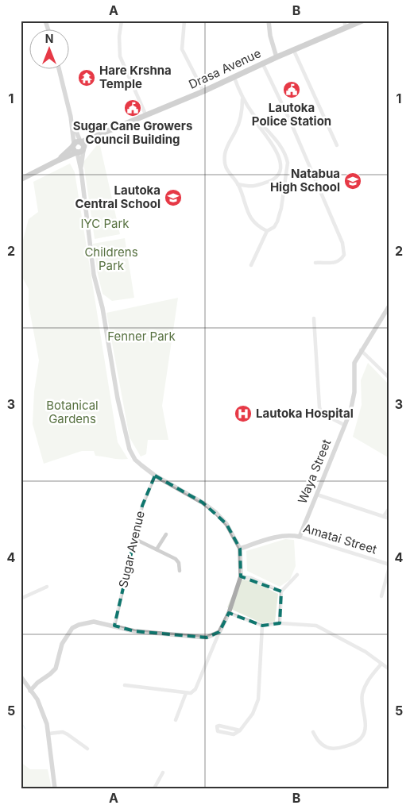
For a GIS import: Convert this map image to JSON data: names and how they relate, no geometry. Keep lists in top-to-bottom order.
{
  "streets": {
    "highway": ["Drasa Avenue"],
    "main road": ["Waya Street", "Amatai Street"],
    "street": ["Sugar Avenue"]
  },
  "crossings": [
    ["Waya Street", "Amatai Street"]
  ],
  "parks": [
    "IYC Park",
    "Childrens Park",
    "Fenner Park",
    "Botanical Gardens"
  ],
  "places": {
    "temple": ["Hare Krshna Temple"],
    "public building": ["Lautoka Police Station", "Sugar Cane Growers Council Building"],
    "school or university": ["Natabua High School", "Lautoka Central School"],
    "hospital": ["Lautoka Hospital"]
  },
  "north": "top",
  "grid": {
    "columns": ["A", "B"],
    "rows": [
      "1",
      "2",
      "3",
      "4",
      "5"
    ]
  }
}
